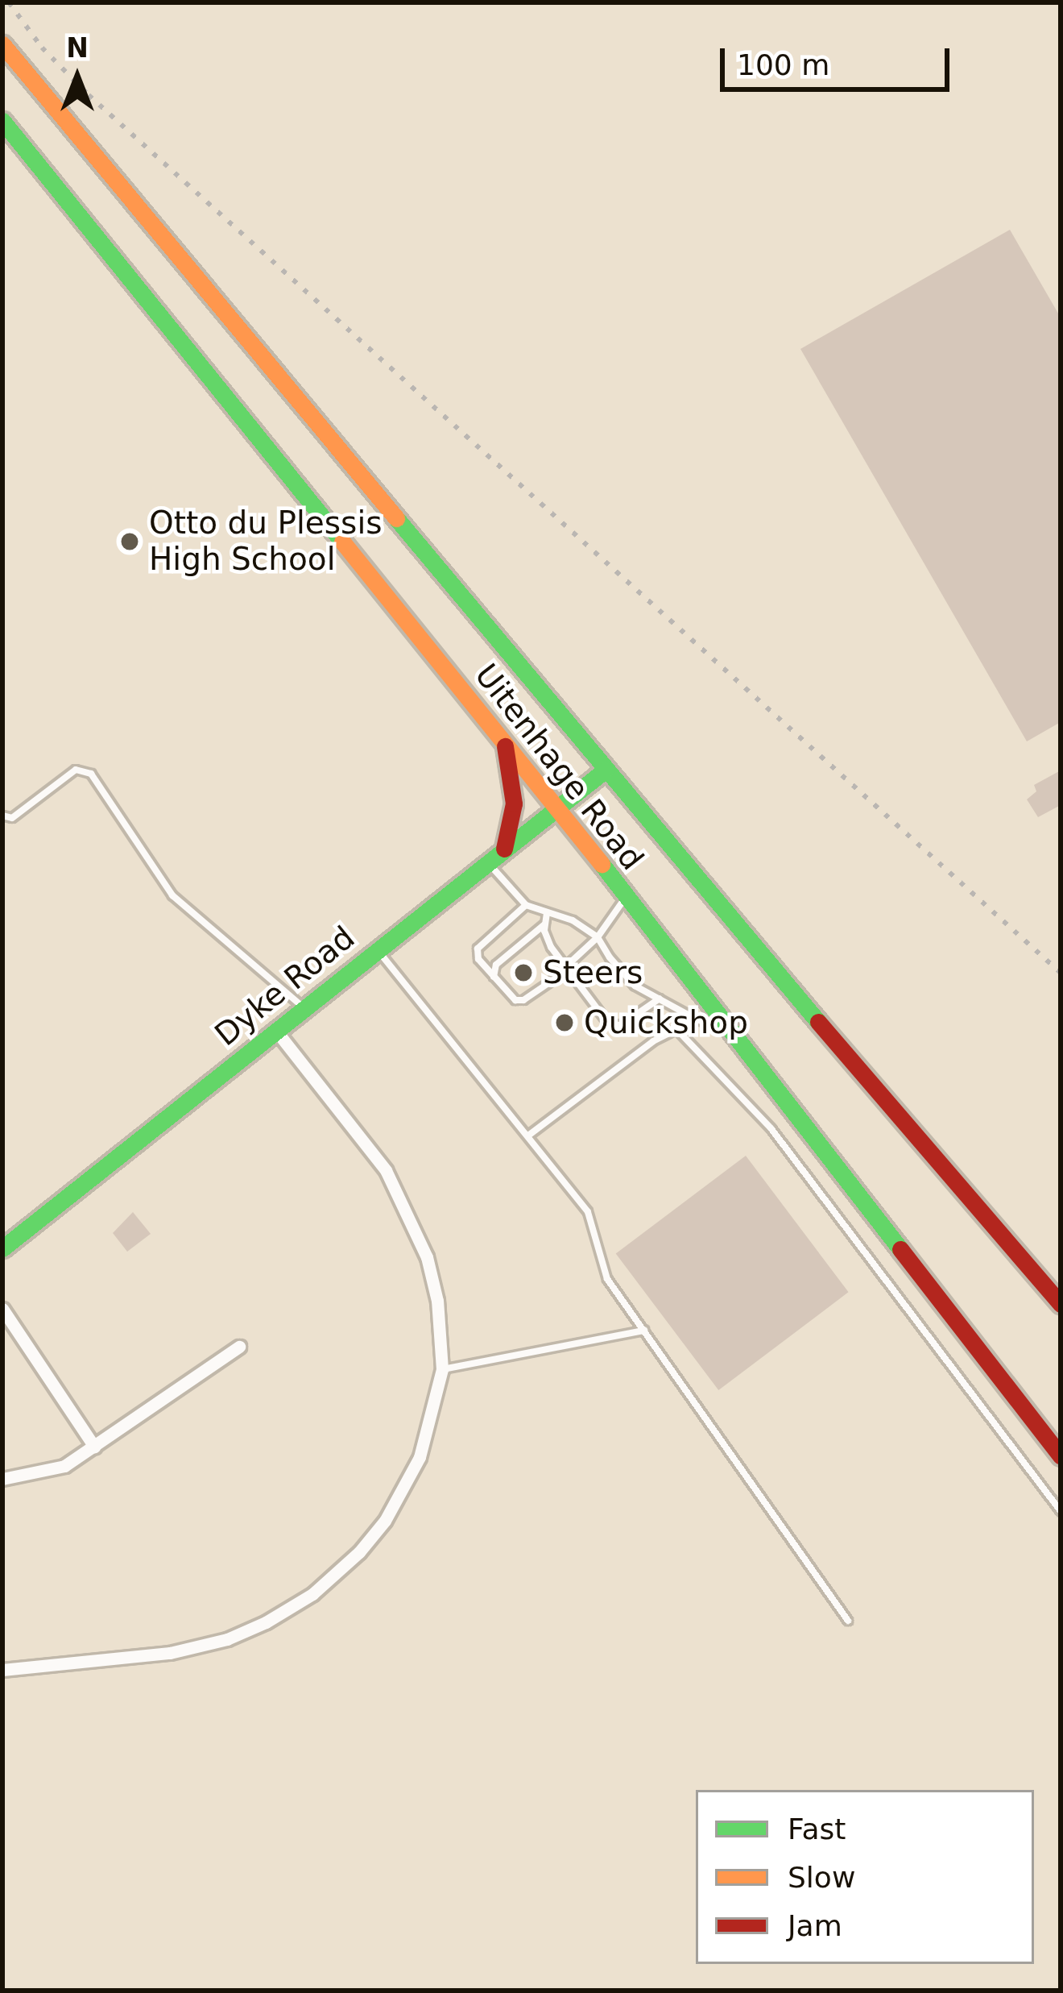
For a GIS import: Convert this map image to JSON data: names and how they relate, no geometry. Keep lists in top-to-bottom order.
{
  "streets": {
    "main road": ["Uitenhage Road", "Dyke Road"]
  },
  "crossings": [
    ["Uitenhage Road", "Dyke Road"]
  ],
  "places": ["Otto du Plessis High School", "Steers", "Quickshop"],
  "legend": ["Fast", "Slow", "Jam"],
  "scale_bar": "100 m",
  "north": "top"
}
